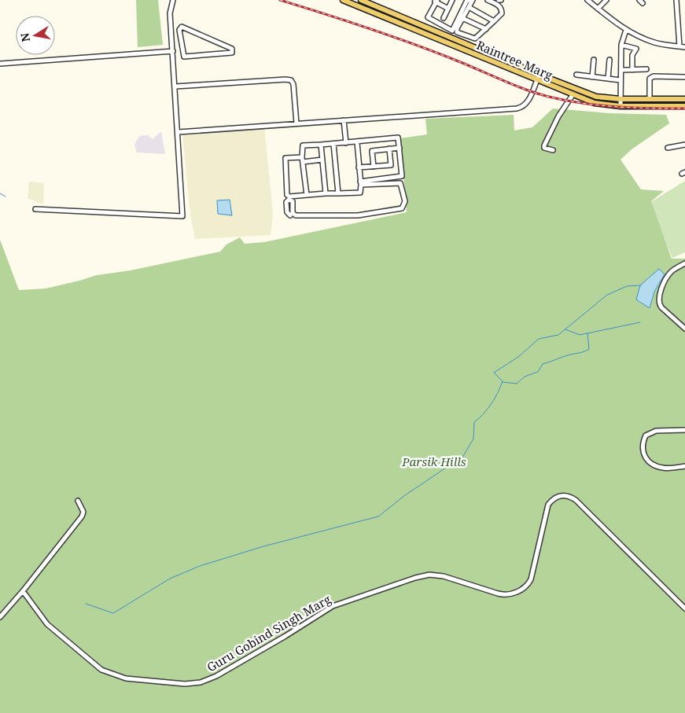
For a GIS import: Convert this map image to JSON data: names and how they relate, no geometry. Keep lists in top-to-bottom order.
{
  "streets": {
    "main road": ["Raintree Marg"],
    "street": ["Guru Gobind Singh Marg"]
  },
  "parks": ["Parsik Hills"],
  "north": "left"
}
